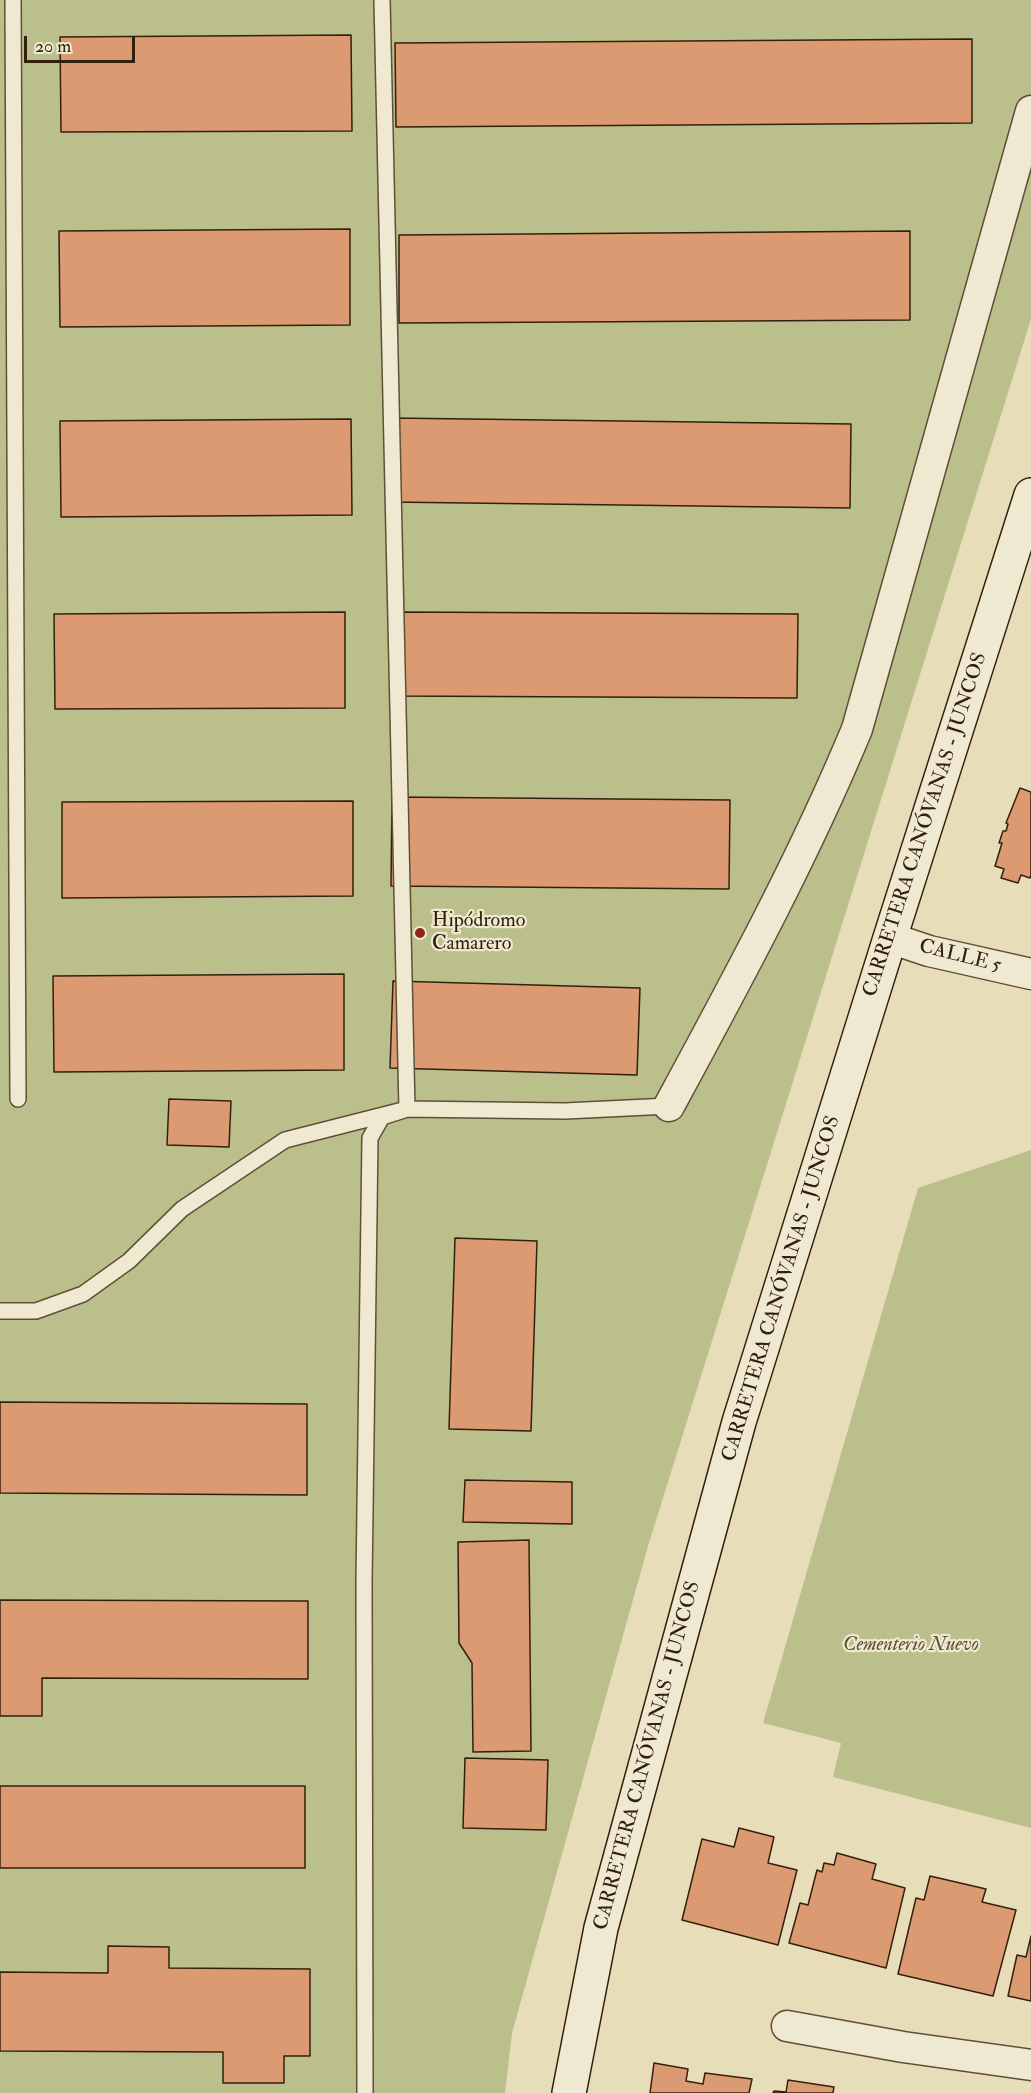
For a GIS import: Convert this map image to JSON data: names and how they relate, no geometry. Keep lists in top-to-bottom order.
{
  "streets": {
    "main road": ["CARRETERA CANÓVANAS - JUNCOS"],
    "street": ["CALLE 5"]
  },
  "crossings": [
    ["CARRETERA CANÓVANAS - JUNCOS", "CALLE 5"]
  ],
  "parks": ["Cementerio Nuevo"],
  "places": ["Hipódromo Camarero"],
  "scale_bar": "20 m"
}
